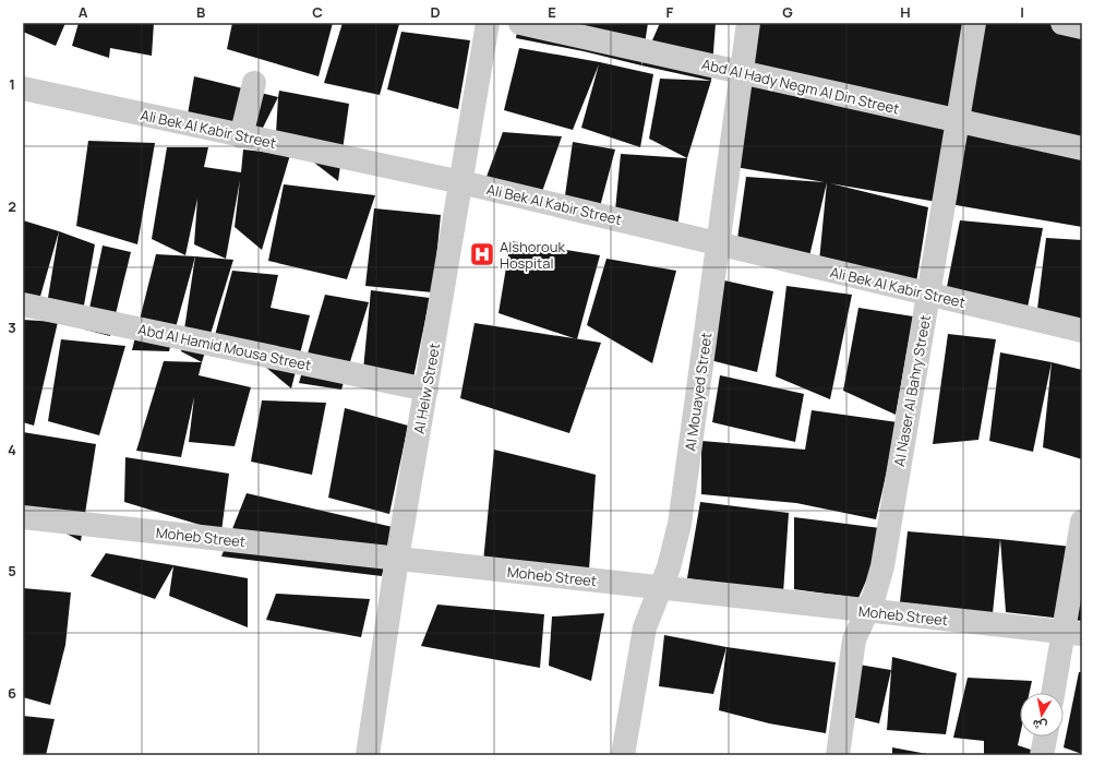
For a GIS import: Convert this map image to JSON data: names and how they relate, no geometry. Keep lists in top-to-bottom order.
{
  "streets": {
    "street": [
      "Abd Al Hady Negm Al Din Street",
      "Ali Bek Al Kabir Street",
      "Abd Al Hamid Mousa Street",
      "Al Helw Street",
      "Al Naser Al Bahry Street",
      "Al Mouayed Street",
      "Moheb Street"
    ]
  },
  "crossings": [
    ["Abd Al Hady Negm Al Din Street", "Al Naser Al Bahry Street"],
    ["Abd Al Hady Negm Al Din Street", "Al Mouayed Street"],
    ["Ali Bek Al Kabir Street", "Al Helw Street"],
    ["Ali Bek Al Kabir Street", "Al Naser Al Bahry Street"],
    ["Ali Bek Al Kabir Street", "Al Mouayed Street"],
    ["Abd Al Hamid Mousa Street", "Al Helw Street"],
    ["Al Helw Street", "Moheb Street"],
    ["Al Naser Al Bahry Street", "Moheb Street"],
    ["Al Mouayed Street", "Moheb Street"]
  ],
  "places": {
    "hospital": ["Alshorouk Hospital"]
  },
  "north": "bottom",
  "grid": {
    "columns": [
      "A",
      "B",
      "C",
      "D",
      "E",
      "F",
      "G",
      "H",
      "I"
    ],
    "rows": [
      "1",
      "2",
      "3",
      "4",
      "5",
      "6"
    ]
  }
}
